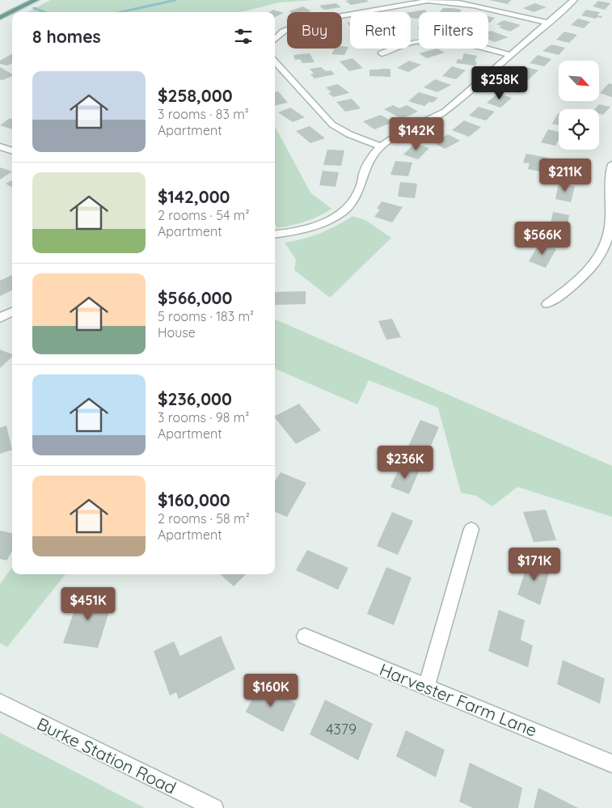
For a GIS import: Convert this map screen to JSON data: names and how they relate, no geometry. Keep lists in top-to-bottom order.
{
  "streets": {
    "street": ["Harvester Farm Lane", "Burke Station Road"]
  },
  "house_numbers": ["4379"],
  "north": "bottom right",
  "page": {
    "chip": ["Buy", "Rent", "Filters"],
    "heading": "8 homes",
    "list": [
      {
        "name": "$258,000",
        "note": "3 rooms · 83 m² · Apartment"
      },
      {
        "name": "$142,000",
        "note": "2 rooms · 54 m² · Apartment"
      },
      {
        "name": "$566,000",
        "note": "5 rooms · 183 m² · House"
      },
      {
        "name": "$236,000",
        "note": "3 rooms · 98 m² · Apartment"
      },
      {
        "name": "$160,000",
        "note": "2 rooms · 58 m² · Apartment"
      }
    ],
    "price": [
      "$258K",
      "$142K",
      "$211K",
      "$566K",
      "$236K",
      "$171K",
      "$451K",
      "$160K"
    ]
  }
}
